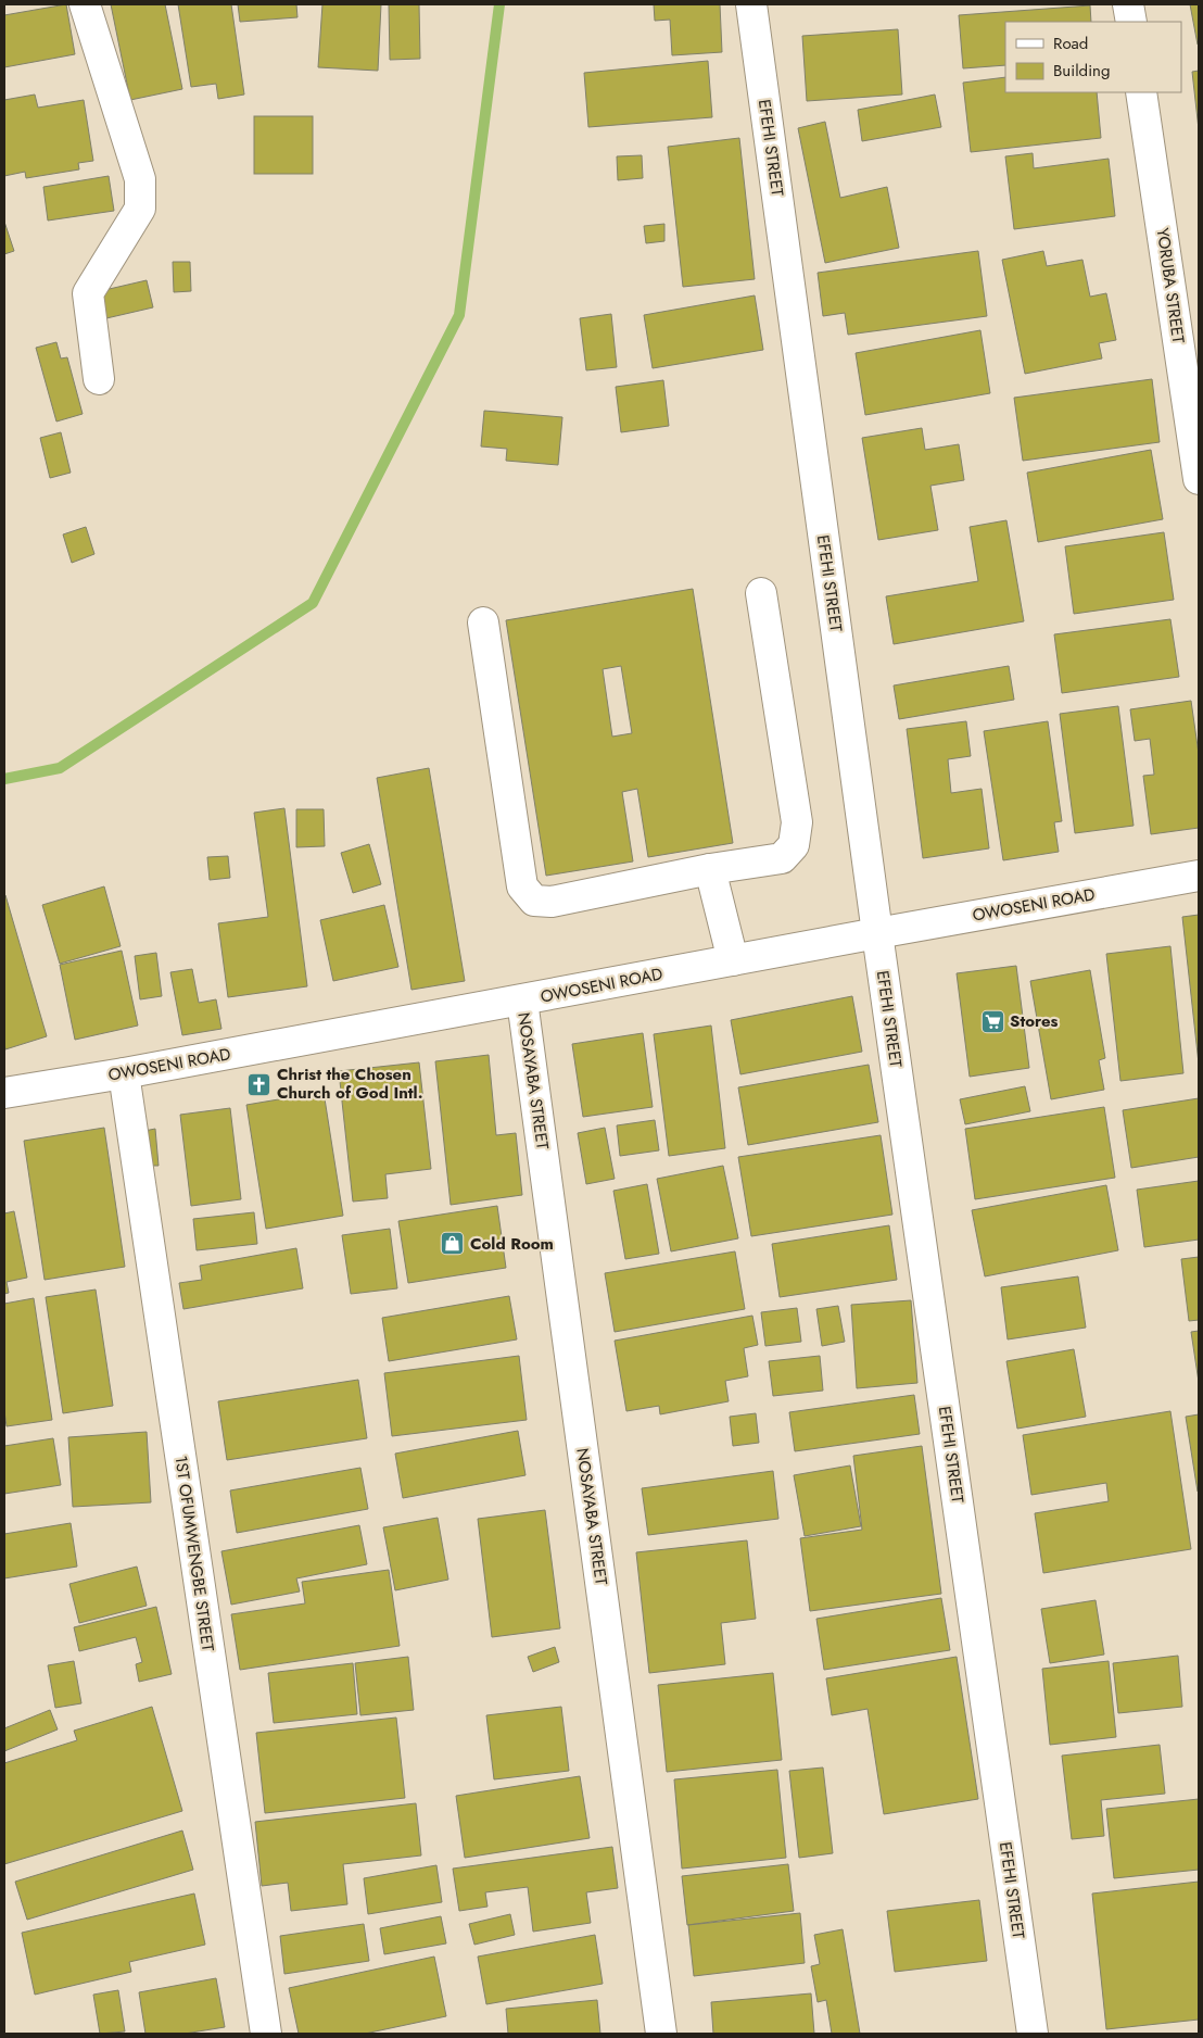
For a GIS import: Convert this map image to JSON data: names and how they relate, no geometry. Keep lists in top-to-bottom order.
{
  "streets": {
    "street": [
      "EFEHI STREET",
      "YORUBA STREET",
      "OWOSENI ROAD",
      "NOSAYABA STREET",
      "1ST OFUMWENGBE STREET"
    ]
  },
  "crossings": [
    ["EFEHI STREET", "OWOSENI ROAD"],
    ["OWOSENI ROAD", "NOSAYABA STREET"],
    ["OWOSENI ROAD", "1ST OFUMWENGBE STREET"]
  ],
  "places": {
    "supermarket": ["Stores"],
    "church": ["Christ the Chosen Church of God Intl."],
    "shop": ["Cold Room"]
  },
  "legend": ["Road", "Building"]
}
